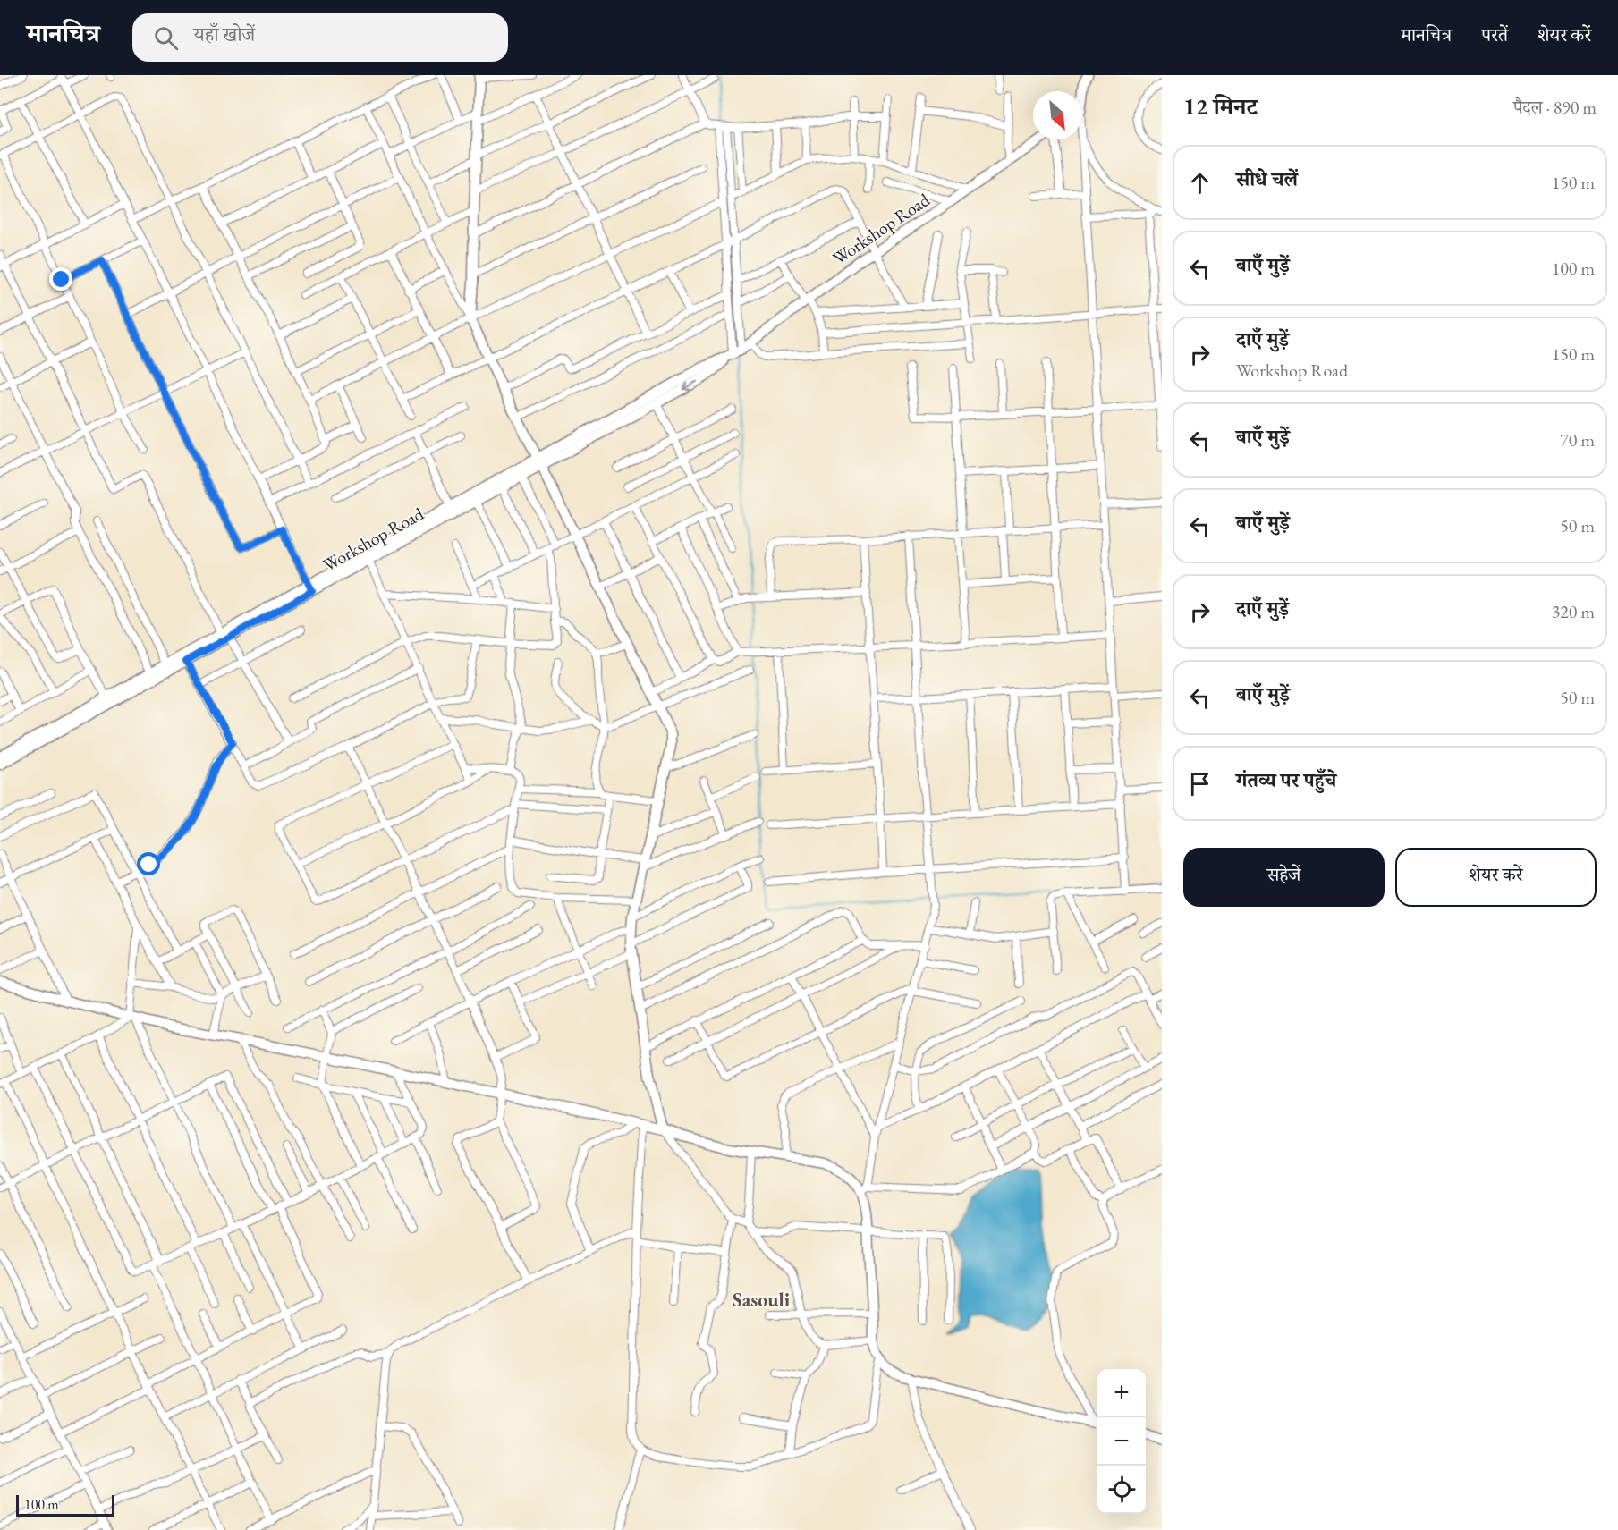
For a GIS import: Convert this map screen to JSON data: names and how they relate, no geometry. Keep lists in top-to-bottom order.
{
  "streets": {
    "main road": ["Workshop Road"]
  },
  "districts": ["Sasouli"],
  "scale_bar": "100 m",
  "north": "bottom right",
  "page": {
    "header": "मानचित्र",
    "search": "यहाँ खोजें",
    "nav": ["मानचित्र", "परतें", "शेयर करें"],
    "heading": ["12 मिनट", "पैदल · 890 m"],
    "list": [
      ["सीधे चलें", "150 m"],
      ["बाएँ मुड़ें", "100 m"],
      ["दाएँ मुड़ें", "Workshop Road", "150 m"],
      ["बाएँ मुड़ें", "70 m"],
      ["बाएँ मुड़ें", "50 m"],
      ["दाएँ मुड़ें", "320 m"],
      ["बाएँ मुड़ें", "50 m"],
      "गंतव्य पर पहुँचे"
    ],
    "buttons": ["सहेजें", "शेयर करें"],
    "map_buttons": ["+", "−"],
    "scale": "100 m"
  }
}
